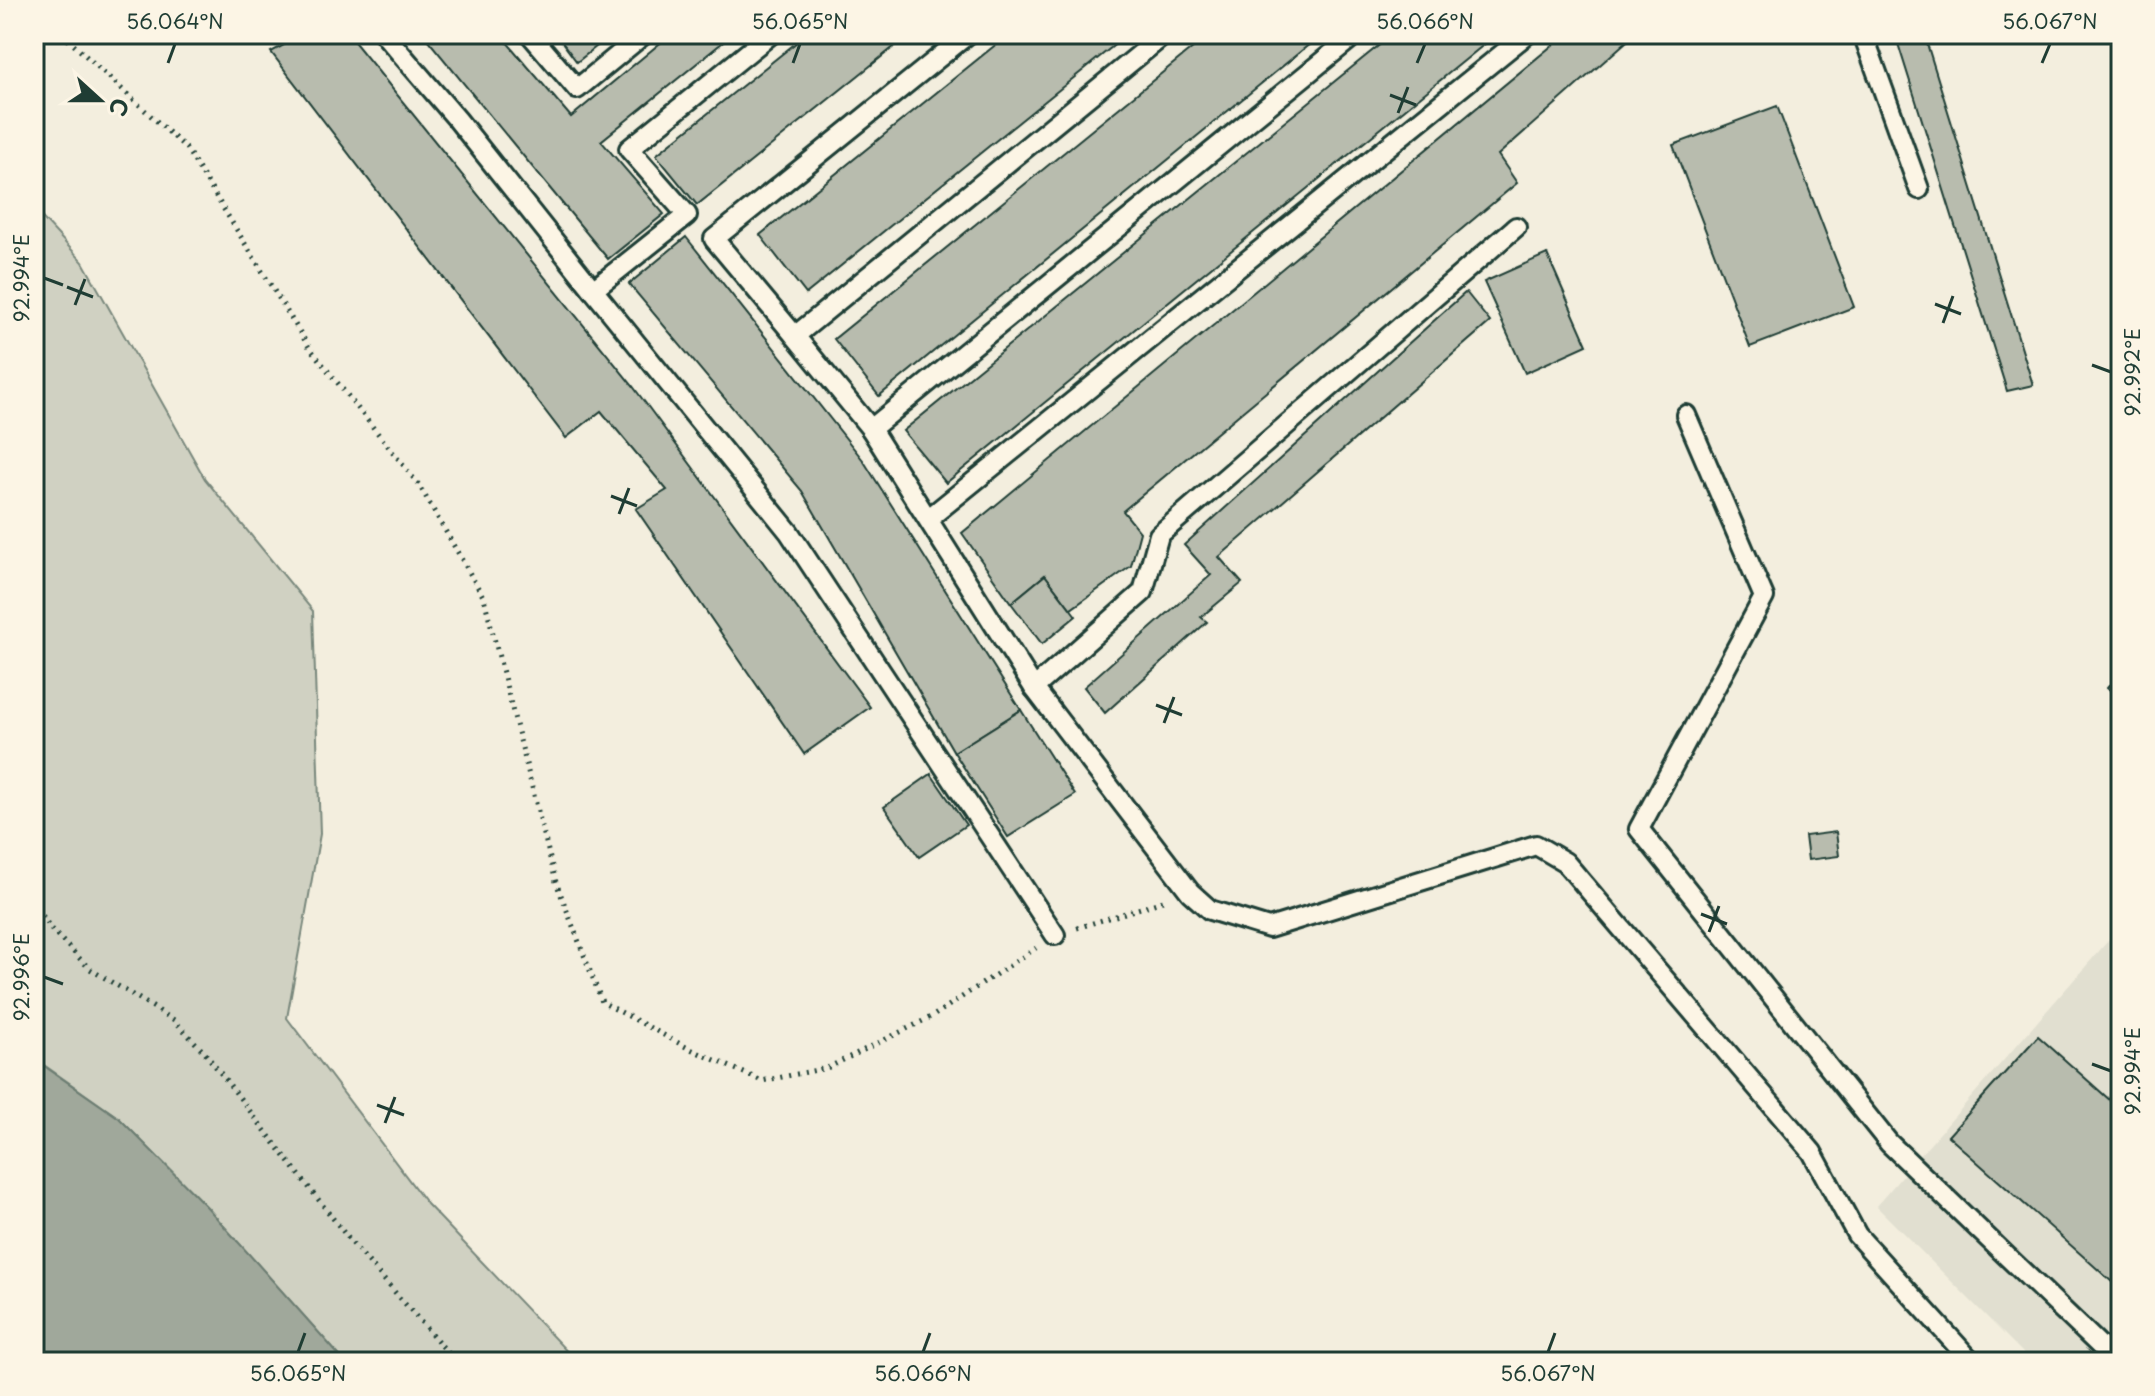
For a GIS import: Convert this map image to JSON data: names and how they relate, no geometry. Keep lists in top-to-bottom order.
{
  "north": "right",
  "coordinates": [
    "56.064°N",
    "56.065°N",
    "56.066°N",
    "56.067°N",
    "92.994°E",
    "92.992°E",
    "92.996°E"
  ]
}
